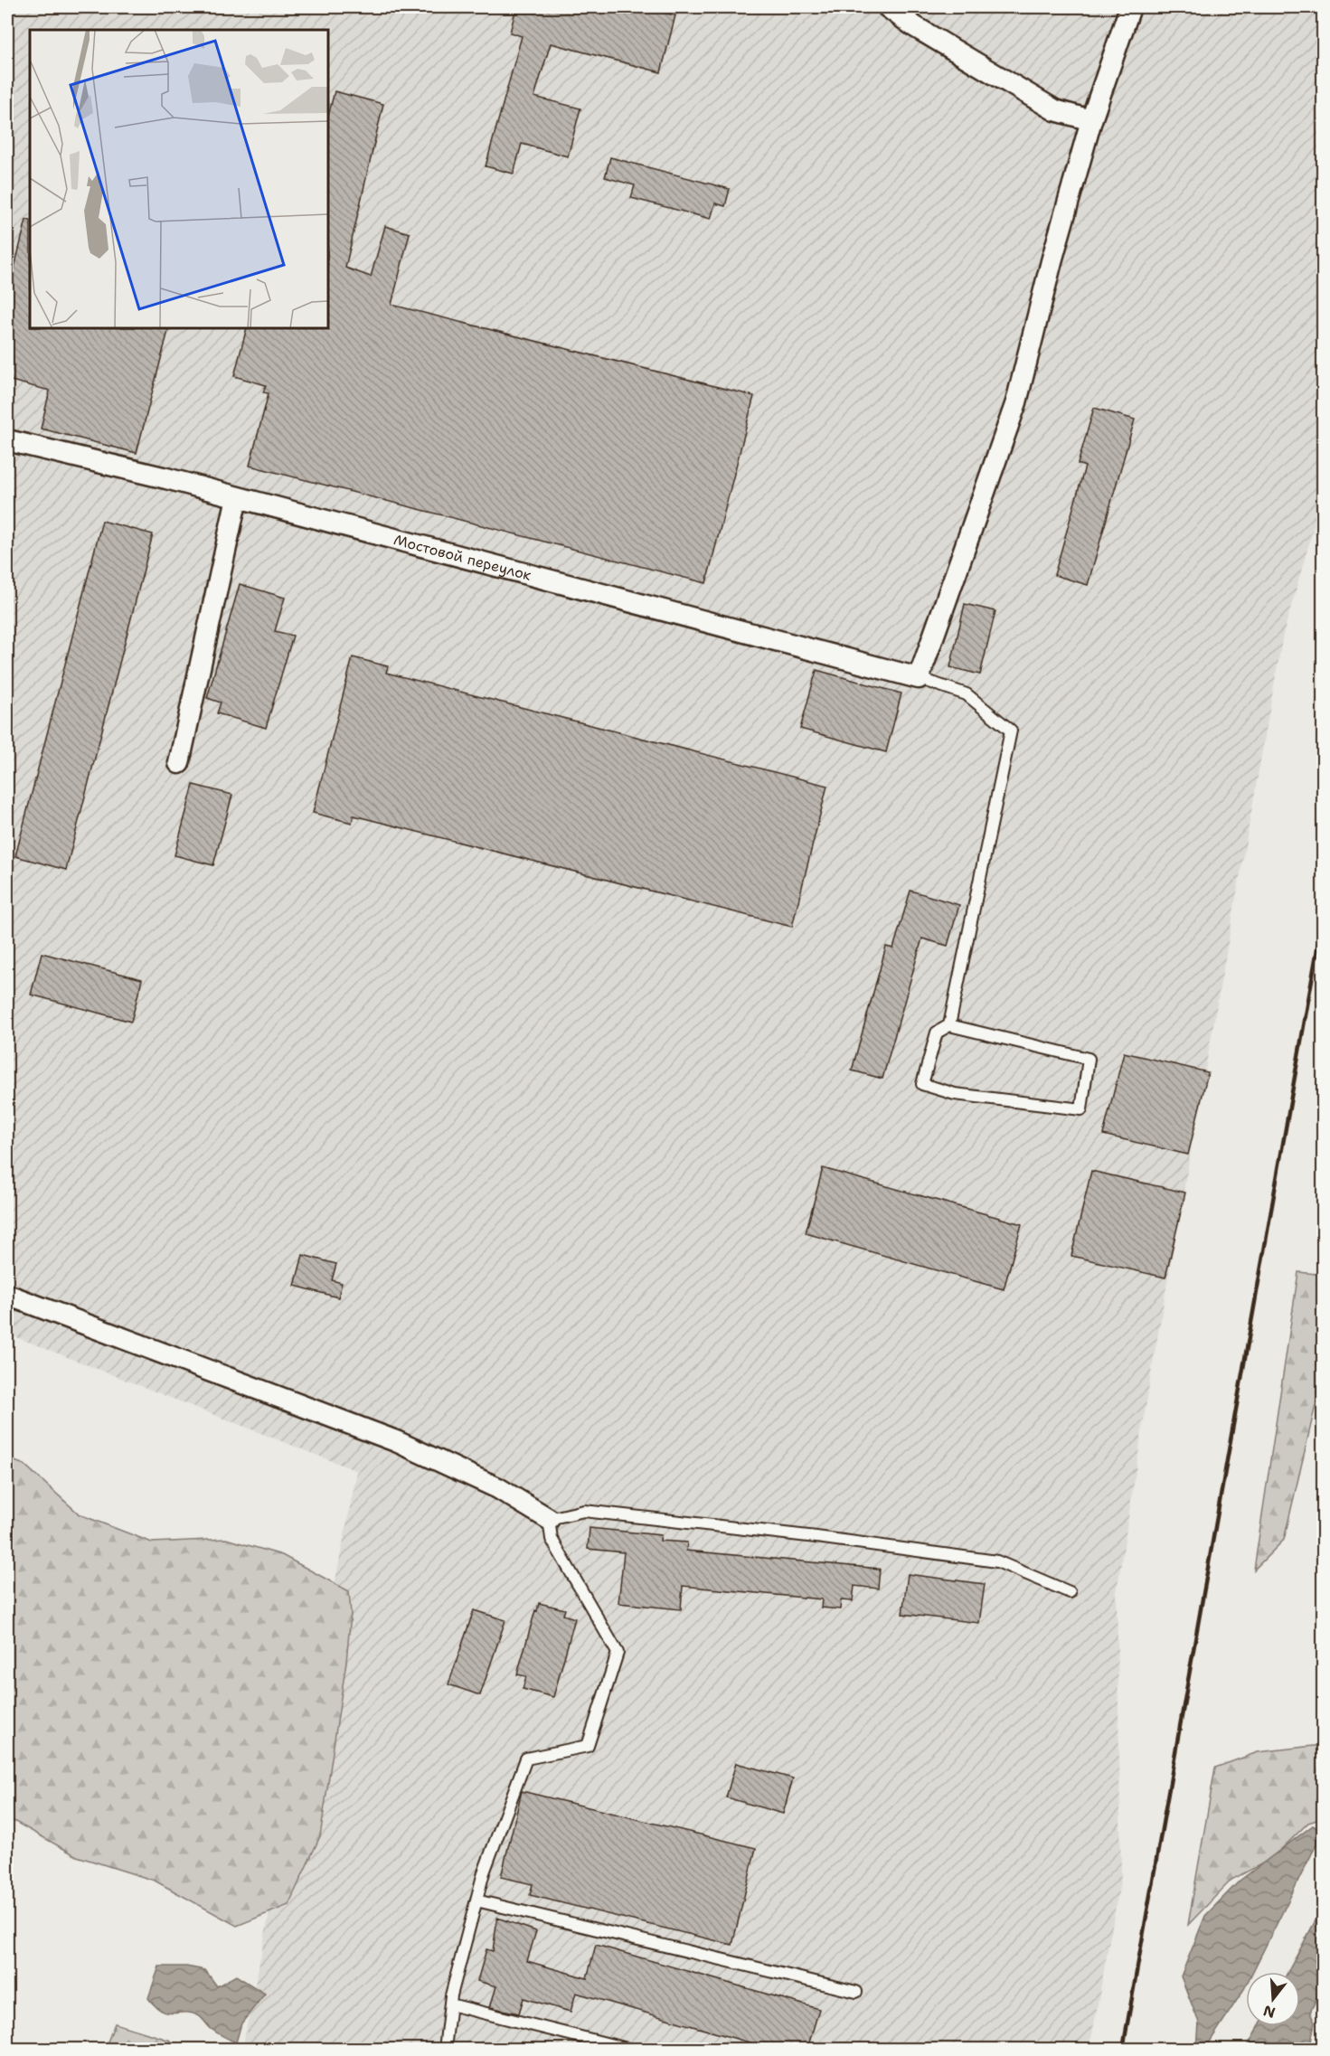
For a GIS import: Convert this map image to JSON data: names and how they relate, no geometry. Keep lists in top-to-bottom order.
{
  "streets": {
    "street": ["Мостовой переулок"]
  },
  "north": "bottom"
}
